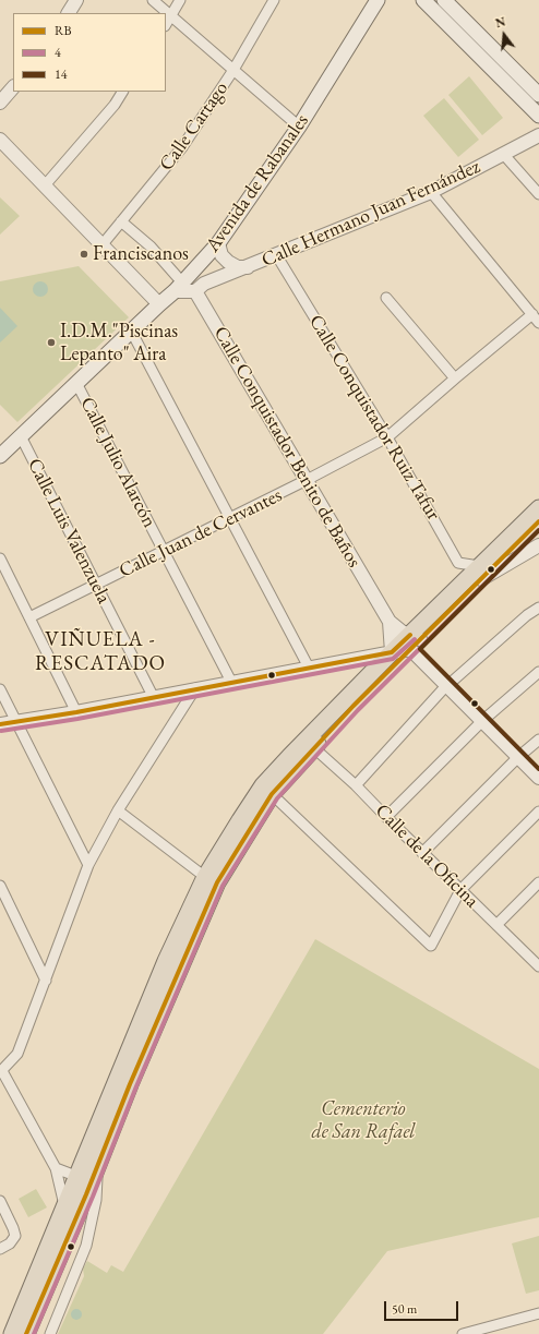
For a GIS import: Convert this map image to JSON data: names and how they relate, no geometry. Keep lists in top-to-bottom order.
{
  "streets": {
    "main road": ["Avenida de Rabanales"],
    "street": [
      "Calle Cartago",
      "Calle Hermano Juan Fernández",
      "Calle Conquistador Ruiz Tafur",
      "Calle Conquistador Benito de Baños",
      "Calle Julio Alarcón",
      "Calle Luis Valenzuela",
      "Calle Juan de Cervantes",
      "Calle de la Oficina"
    ]
  },
  "crossings": [
    ["Avenida de Rabanales", "Calle Hermano Juan Fernández"],
    ["Avenida de Rabanales", "Calle Julio Alarcón"],
    ["Avenida de Rabanales", "Calle Luis Valenzuela"],
    ["Calle Hermano Juan Fernández", "Calle Conquistador Ruiz Tafur"],
    ["Calle Hermano Juan Fernández", "Calle Conquistador Benito de Baños"],
    ["Calle Conquistador Ruiz Tafur", "Calle Juan de Cervantes"],
    ["Calle Conquistador Benito de Baños", "Calle Juan de Cervantes"],
    ["Calle Julio Alarcón", "Calle Juan de Cervantes"],
    ["Calle Luis Valenzuela", "Calle Juan de Cervantes"]
  ],
  "districts": ["VIÑUELA - RESCATADO"],
  "parks": ["Cementerio de San Rafael"],
  "places": ["Franciscanos", "I.D.M.\"Piscinas Lepanto\" Aira"],
  "lines": ["transit line RB", "transit line 4", "transit line 14"],
  "legend": ["RB", "4", "14"],
  "scale_bar": "50 m",
  "north": "top"
}
